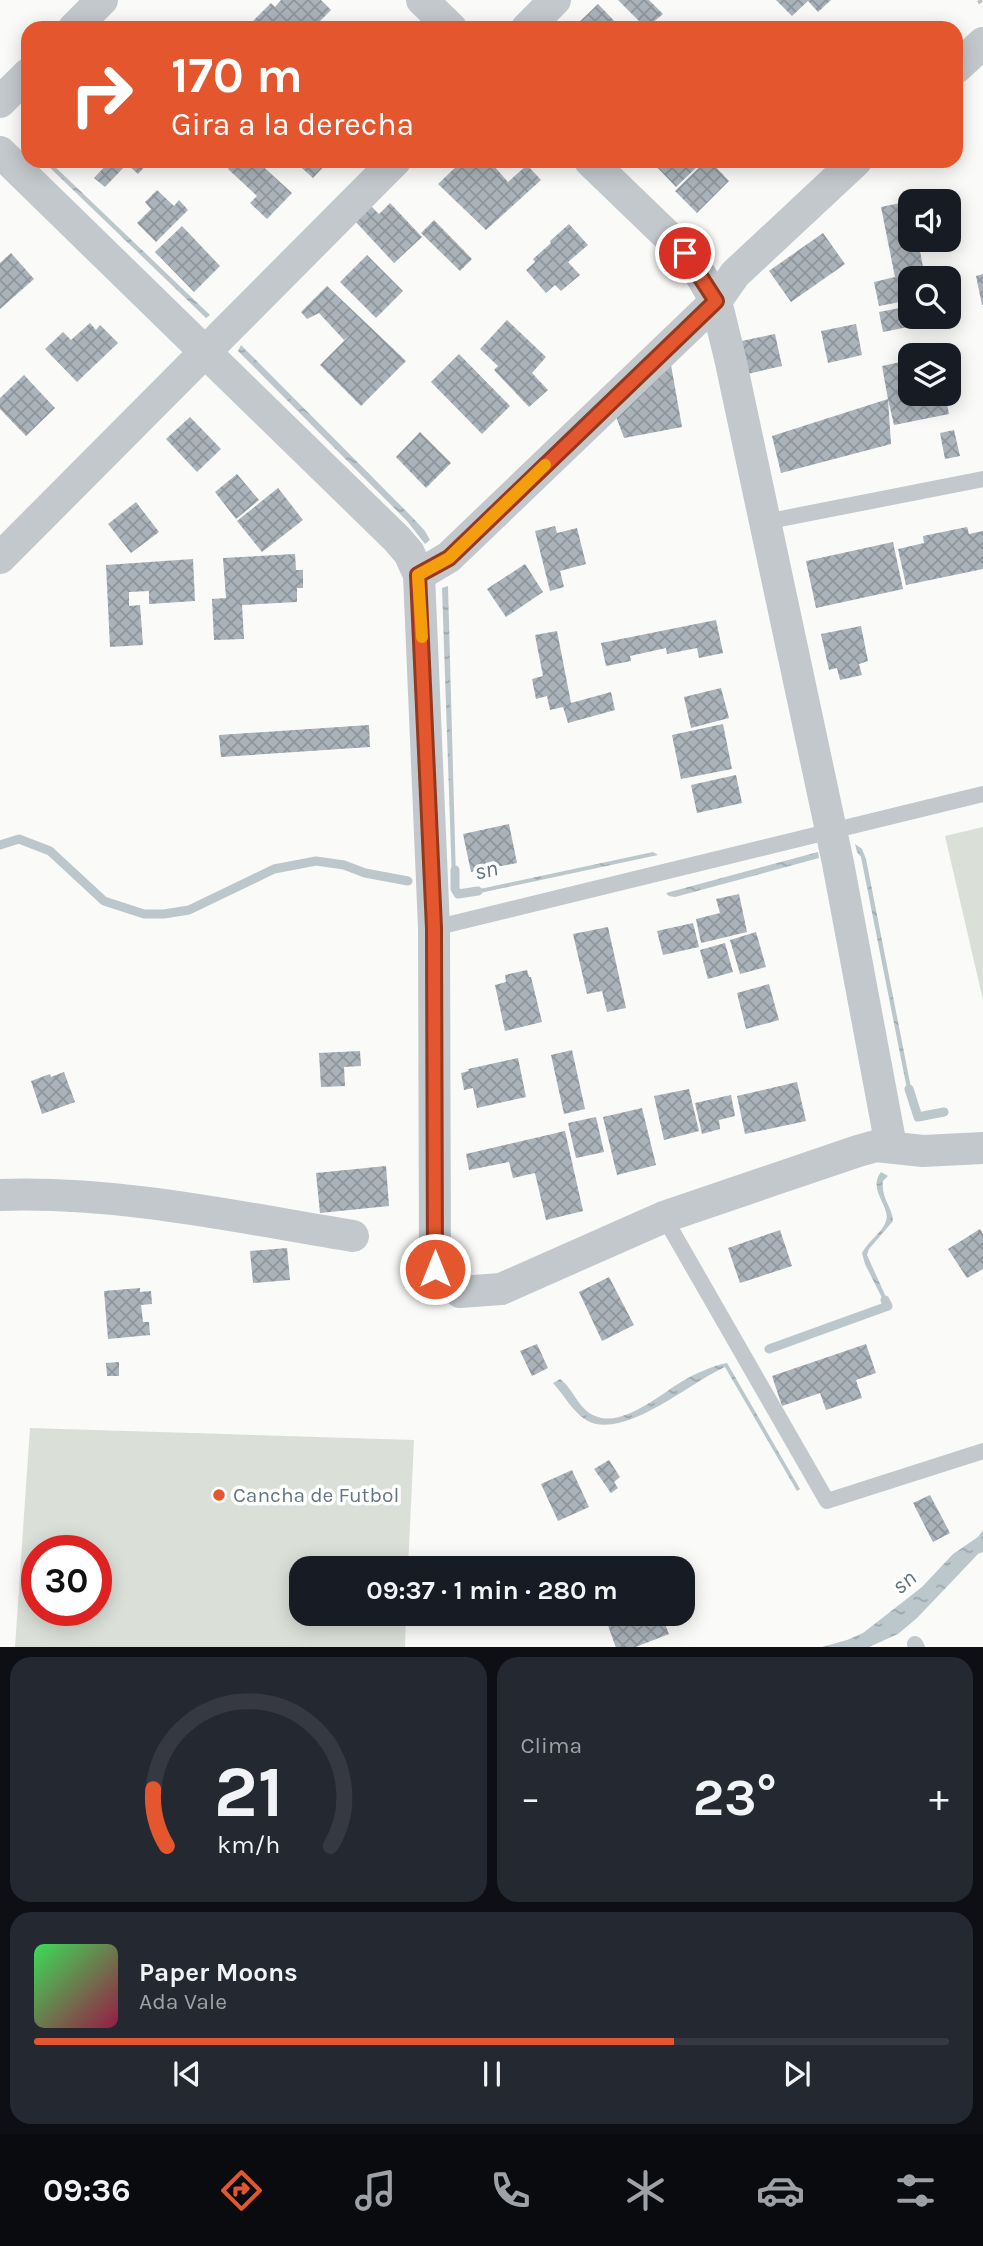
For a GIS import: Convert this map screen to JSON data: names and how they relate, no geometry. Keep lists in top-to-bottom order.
{
  "water": ["sn"],
  "places": ["Cancha de Futbol"],
  "page": {
    "turn": ["170 m", "Gira a la derecha"],
    "limit": "30",
    "trip": "09:37 · 1 min · 280 m",
    "tile": "Clima",
    "heat": ["−", "23°", "+"],
    "song": ["Paper Moons", "Ada Vale"],
    "tabs": "09:36",
    "gauge": ["21", "km/h"]
  }
}
